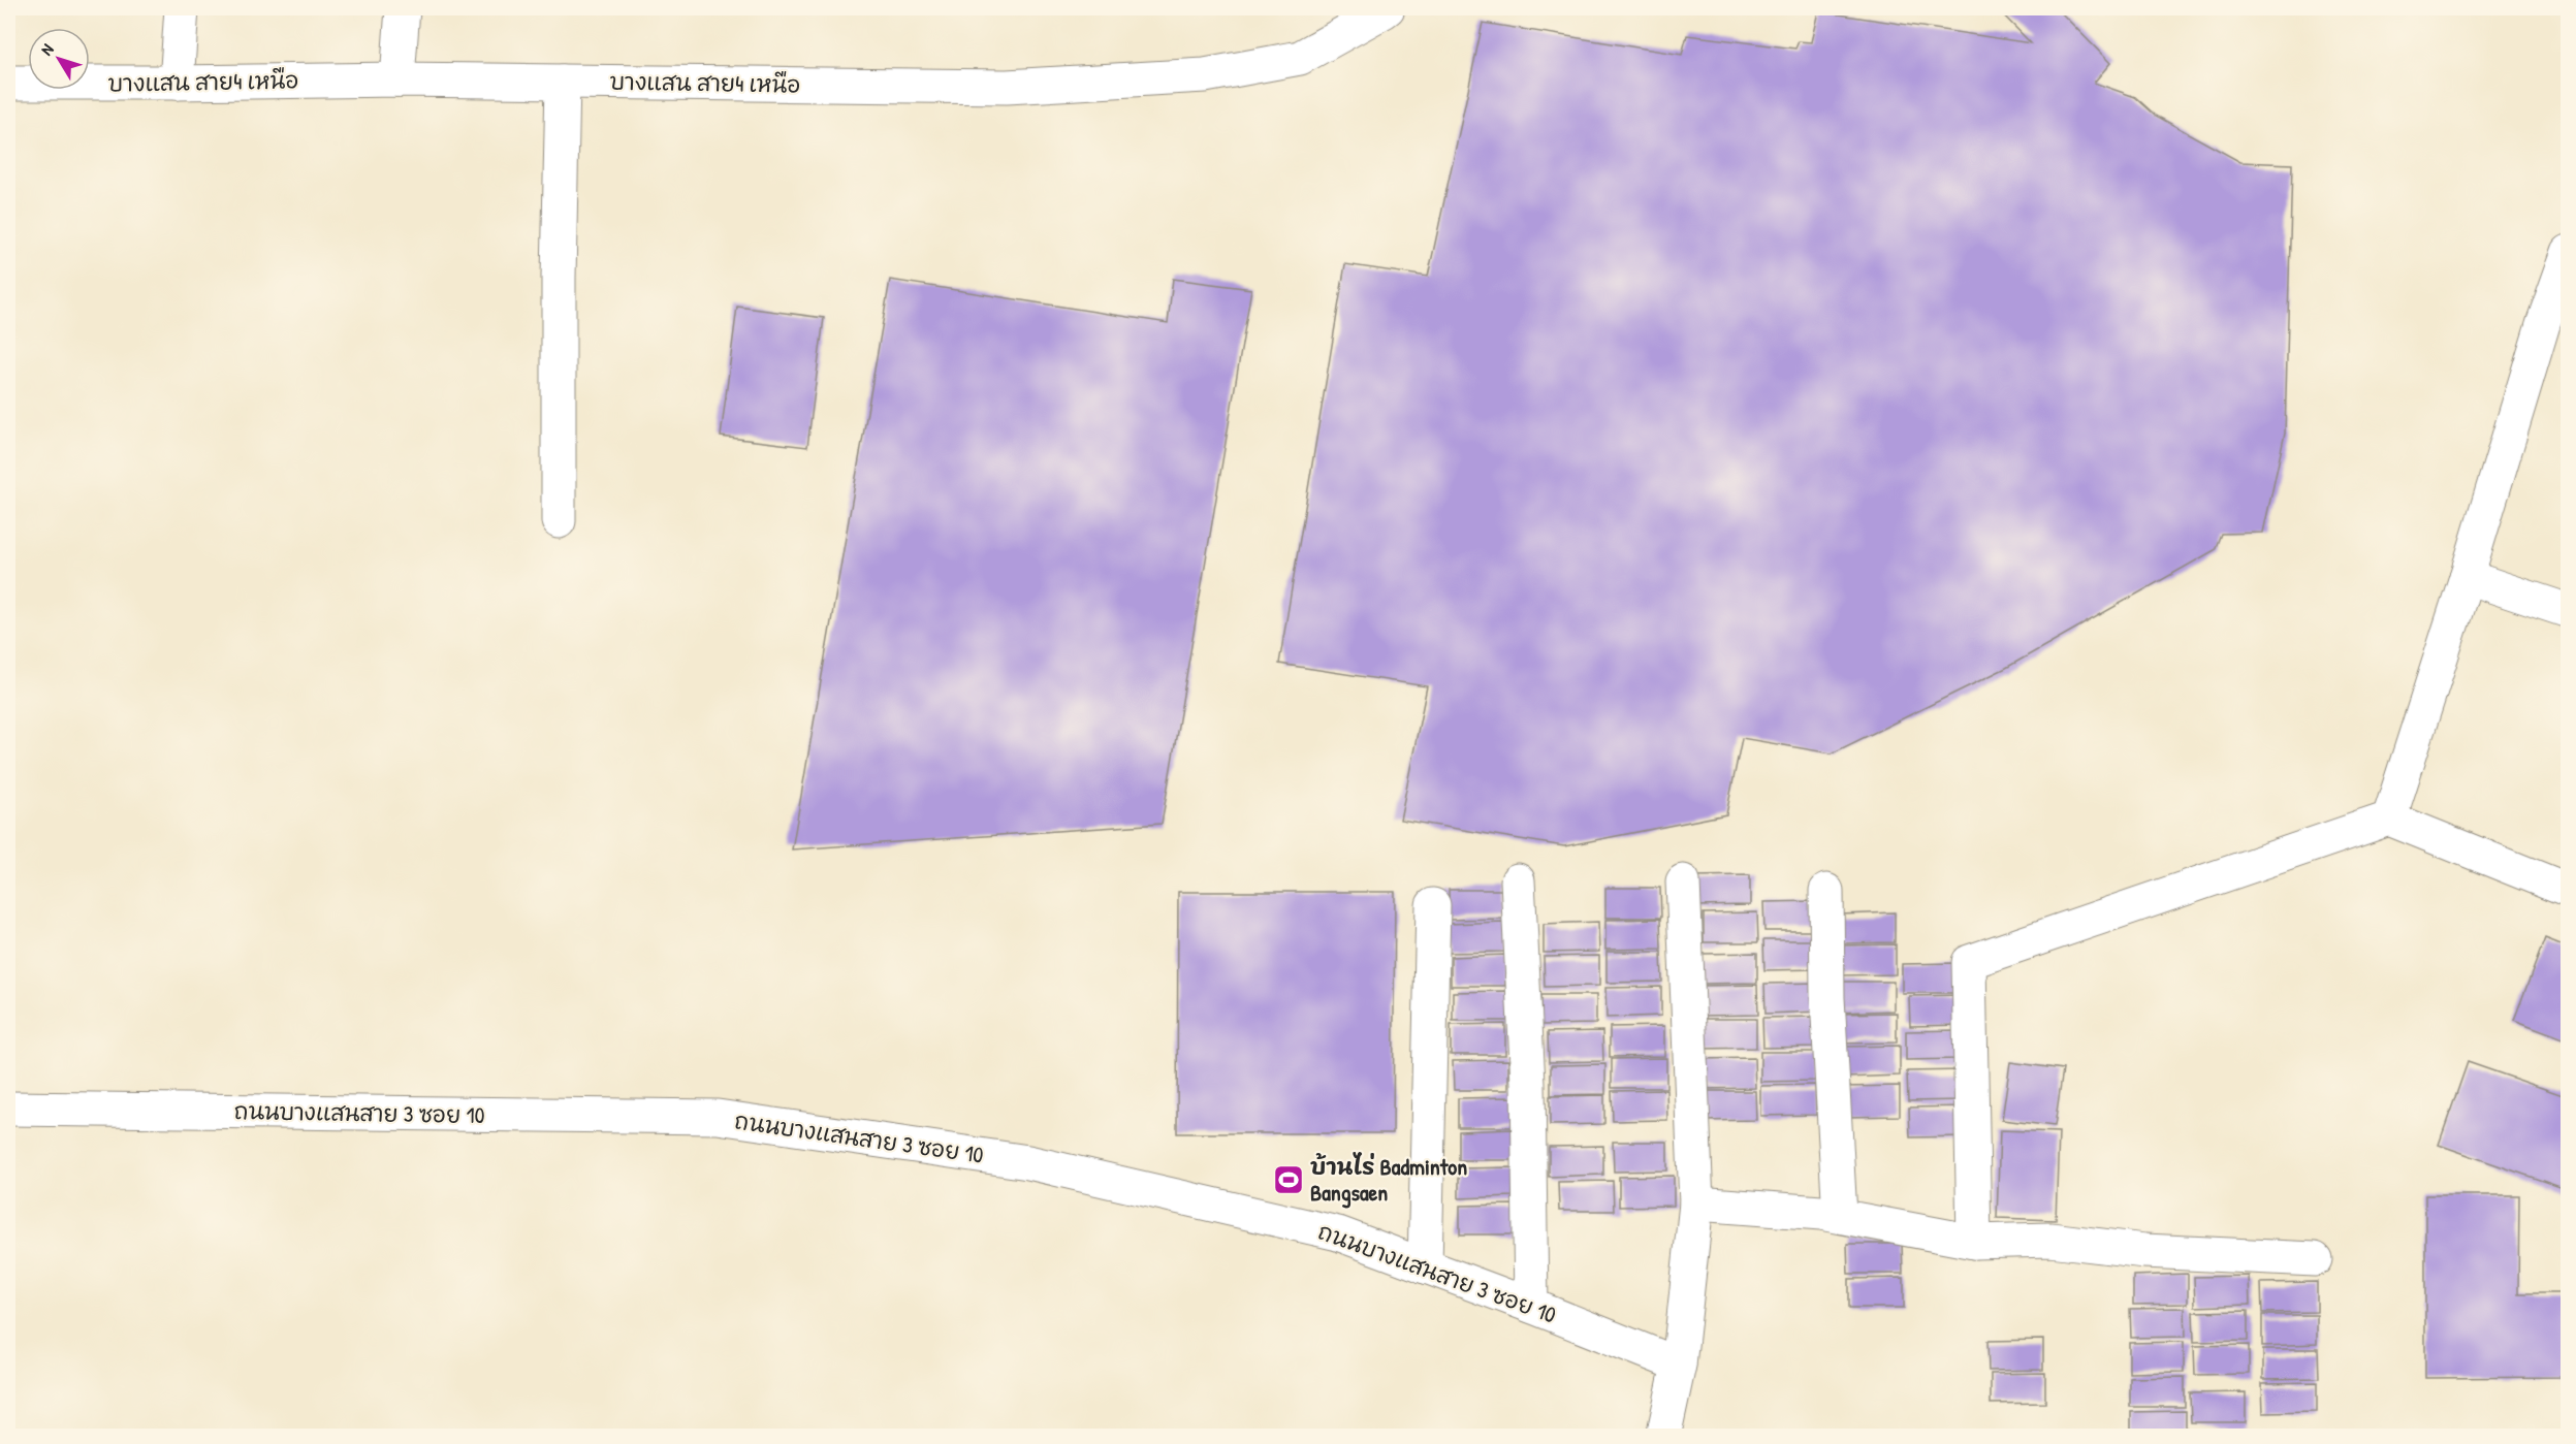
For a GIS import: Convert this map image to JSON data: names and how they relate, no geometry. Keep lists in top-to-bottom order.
{
  "streets": {
    "street": ["บางแสน สาย4 เหนือ", "ถนนบางแสนสาย 3 ซอย 10"]
  },
  "places": {
    "sports": ["บ้านไร่ Badminton Bangsaen"]
  },
  "north": "top left"
}
